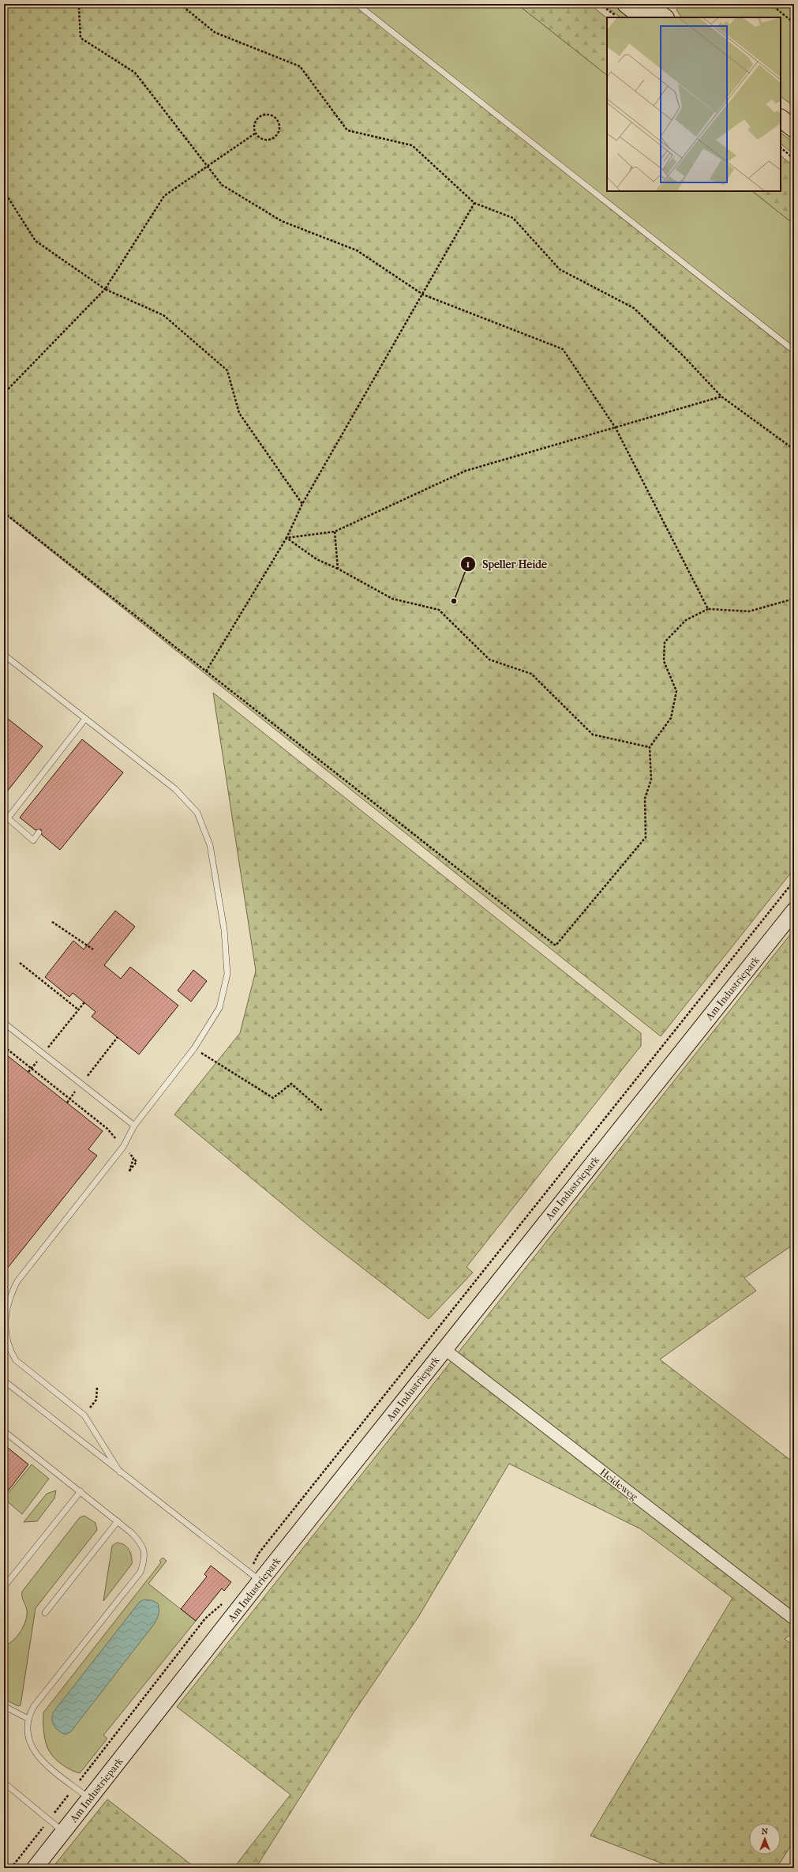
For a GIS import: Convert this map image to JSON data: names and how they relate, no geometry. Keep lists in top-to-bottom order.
{
  "streets": {
    "street": ["Am Industriepark", "Heideweg"]
  },
  "crossings": [
    ["Am Industriepark", "Heideweg"]
  ],
  "places": ["Speller Heide"],
  "north": "top"
}
